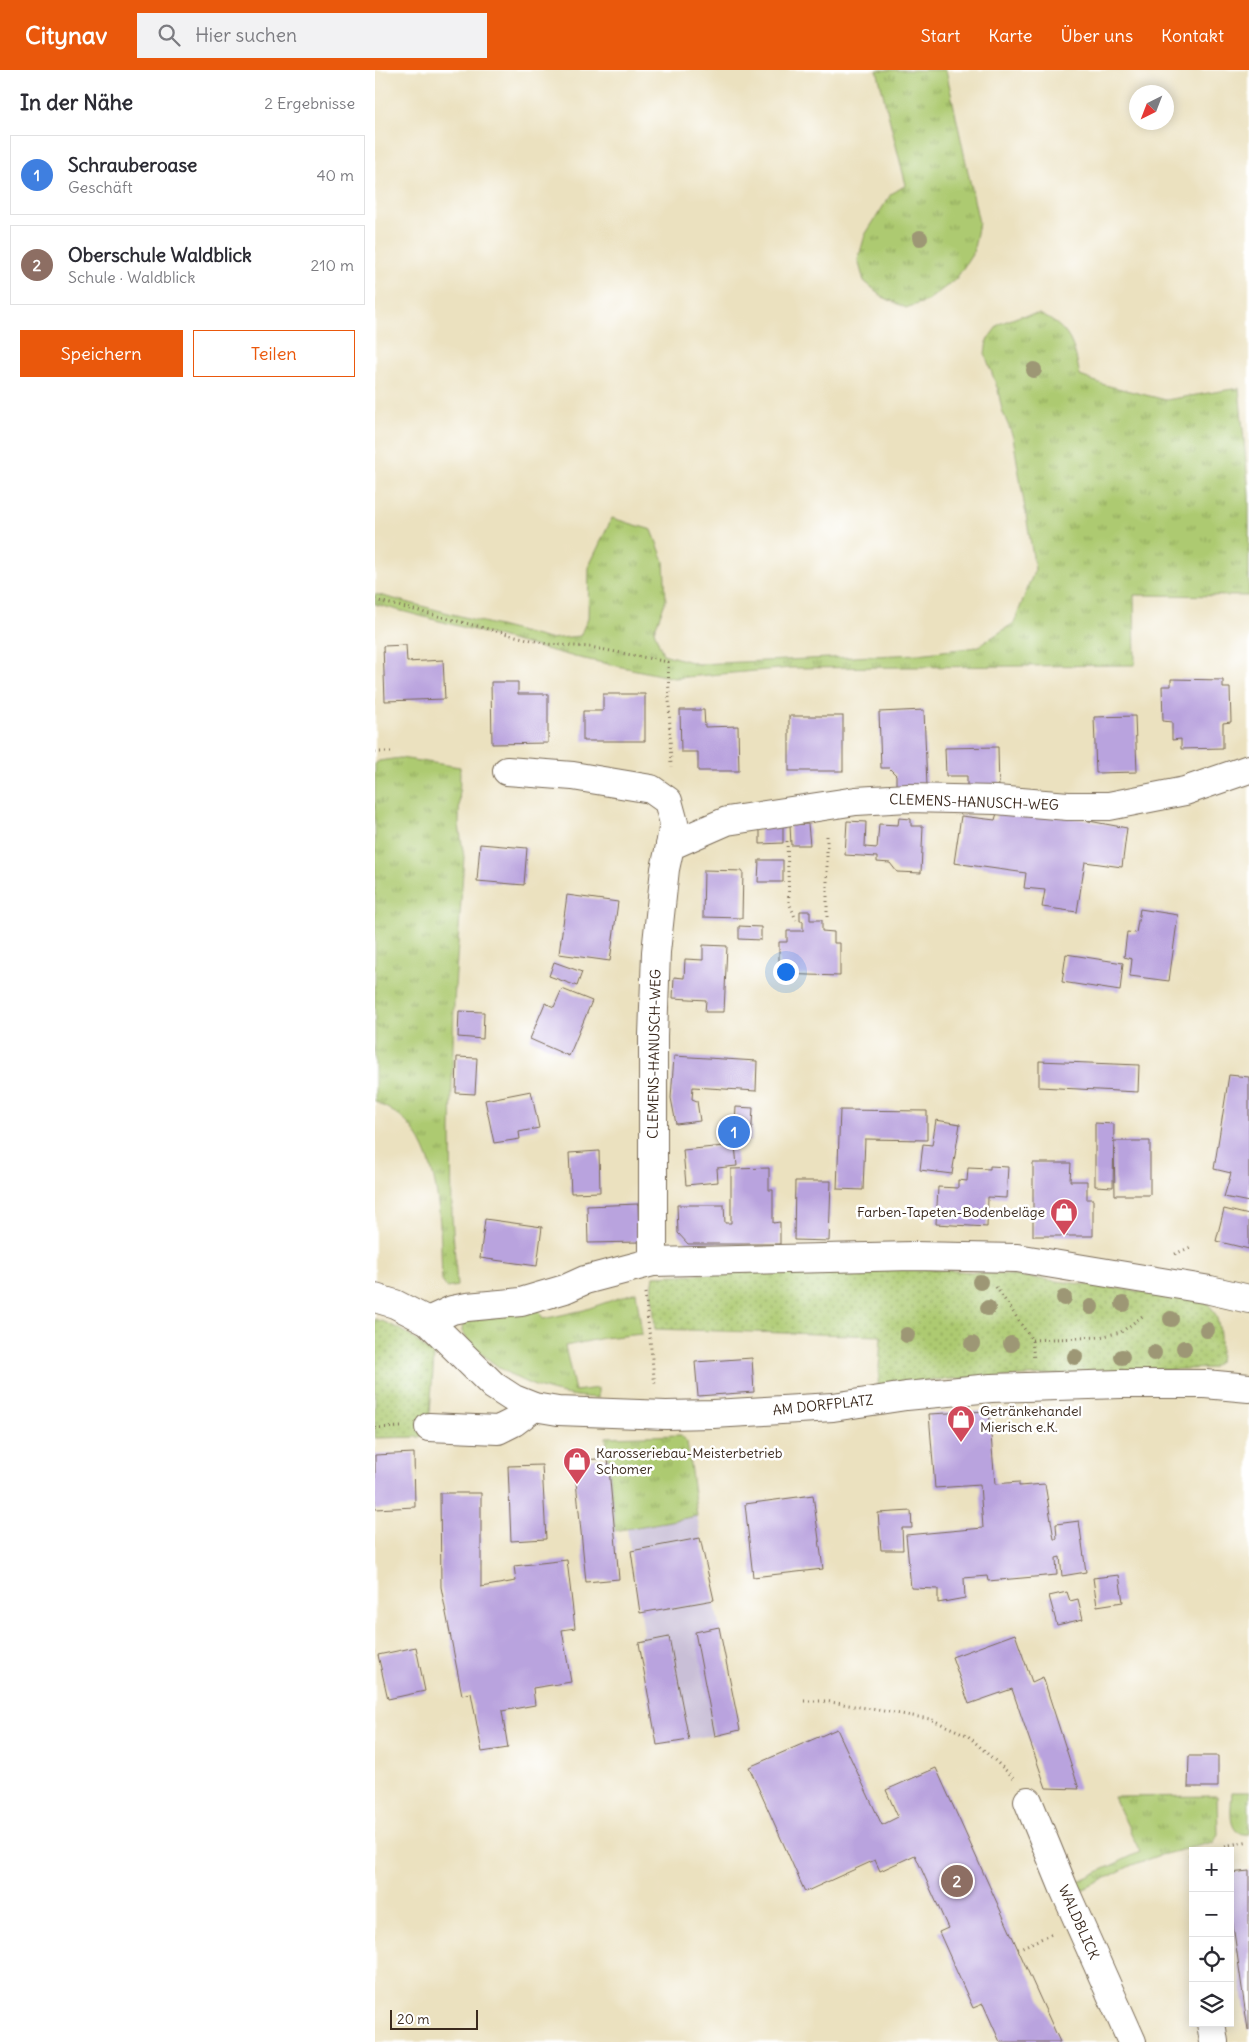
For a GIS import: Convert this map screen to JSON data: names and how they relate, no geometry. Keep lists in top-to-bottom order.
{
  "streets": {
    "street": ["CLEMENS-HANUSCH-WEG", "AM DORFPLATZ", "WALDBLICK"]
  },
  "places": {
    "shop": ["Farben-Tapeten-Bodenbeläge", "Getränkehandel Mierisch e.K.", "Karosseriebau-Meisterbetrieb Schomer"]
  },
  "scale_bar": "20 m",
  "north": "bottom left",
  "page": {
    "header": "Citynav",
    "search": "Hier suchen",
    "nav": [
      "Start",
      "Karte",
      "Über uns",
      "Kontakt"
    ],
    "heading": ["In der Nähe", "2 Ergebnisse"],
    "list": [
      {
        "mark": "1",
        "name": "Schrauberoase",
        "note": "Geschäft",
        "value": "40 m"
      },
      {
        "mark": "2",
        "name": "Oberschule Waldblick",
        "note": "Schule · Waldblick",
        "value": "210 m"
      }
    ],
    "buttons": ["Speichern", "Teilen"],
    "pins": ["1", "2"],
    "map_buttons": ["+", "−"],
    "scale": "20 m"
  }
}
